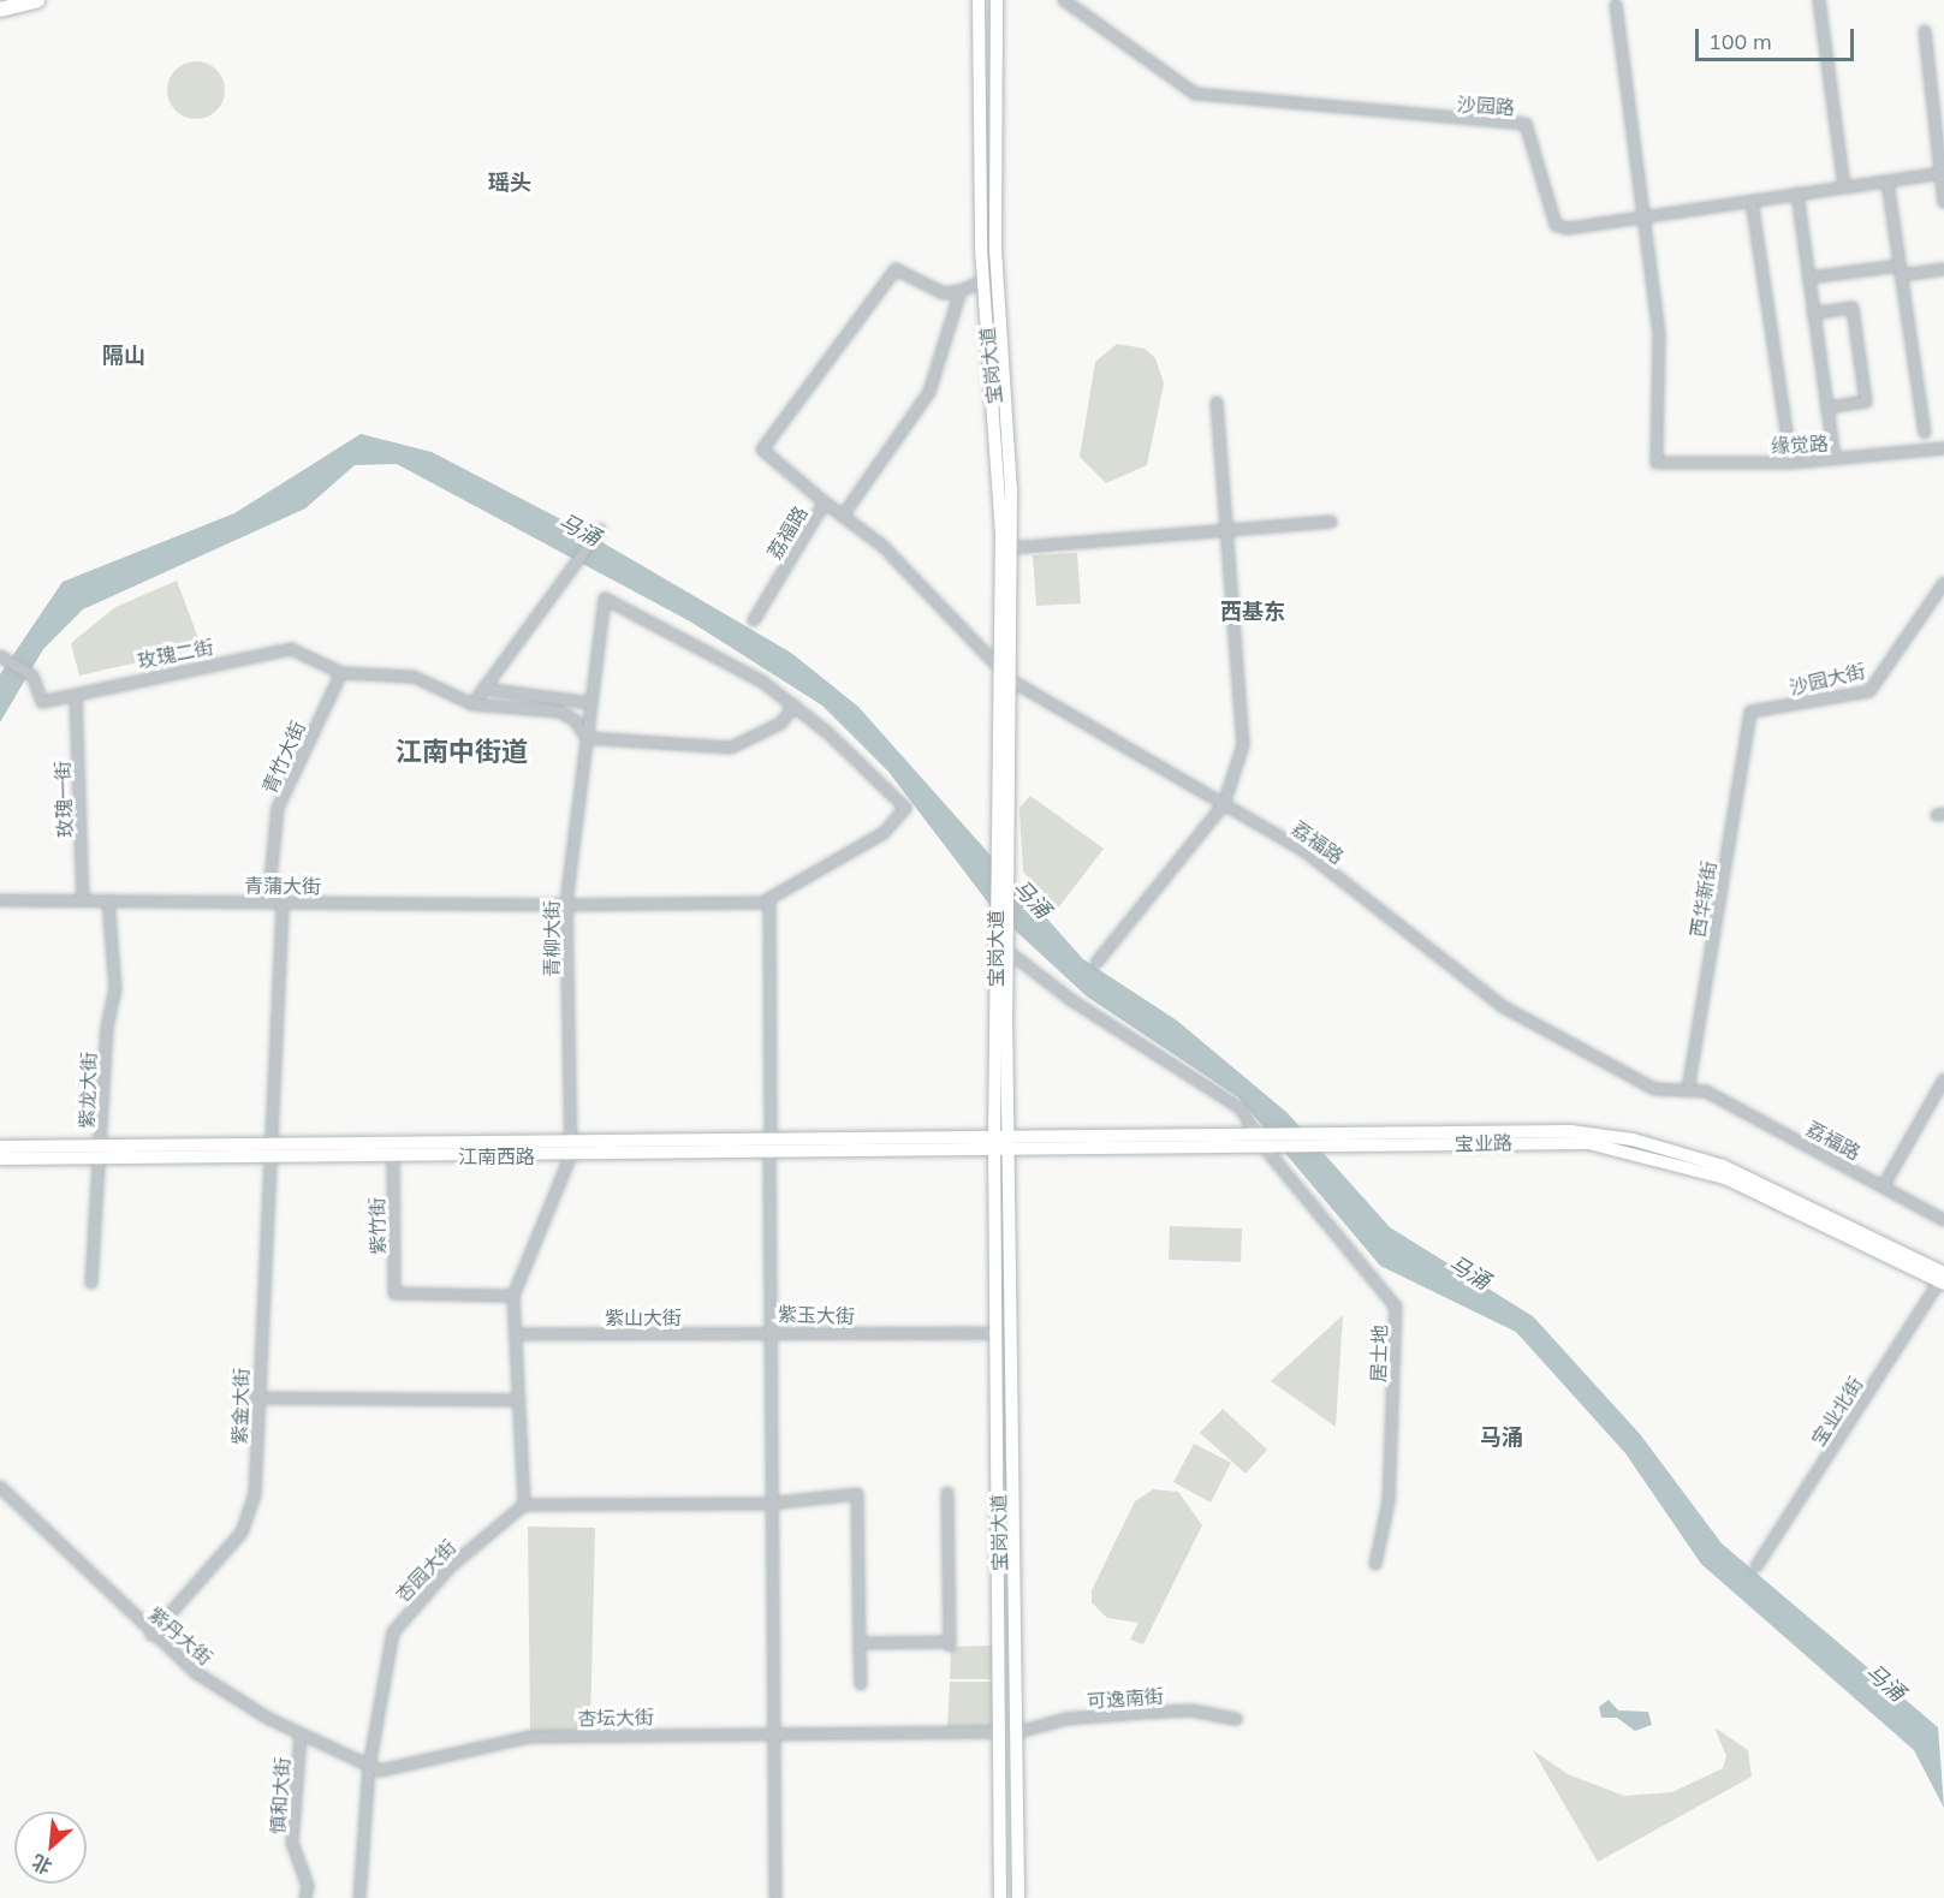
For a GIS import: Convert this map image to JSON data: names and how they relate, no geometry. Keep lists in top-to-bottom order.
{
  "streets": {
    "main road": ["宝岗大道", "宝业路", "江南西路"],
    "street": [
      "沙园路",
      "缘觉路",
      "荔福路",
      "玫瑰二街",
      "沙园大街",
      "青竹大街",
      "玫瑰一街",
      "青蒲大街",
      "西华新街",
      "青柳大街",
      "紫龙大街",
      "紫竹街",
      "紫玉大街",
      "紫山大街",
      "居士地",
      "紫金大街",
      "宝业北街",
      "杏园大街",
      "紫丹大街",
      "可逸南街",
      "杏坛大街",
      "慎和大街"
    ]
  },
  "crossings": [
    ["沙园路", "缘觉路"],
    ["宝岗大道", "荔福路"],
    ["宝岗大道", "宝业路"],
    ["宝岗大道", "江南西路"],
    ["宝岗大道", "紫玉大街"],
    ["宝岗大道", "居士地"],
    ["宝岗大道", "可逸南街"],
    ["宝岗大道", "杏坛大街"],
    ["荔福路", "西华新街"],
    ["玫瑰二街", "青竹大街"],
    ["玫瑰二街", "玫瑰一街"],
    ["沙园大街", "西华新街"],
    ["青竹大街", "青蒲大街"],
    ["玫瑰一街", "青蒲大街"],
    ["青蒲大街", "青柳大街"],
    ["青蒲大街", "紫龙大街"],
    ["宝业路", "江南西路"],
    ["宝业路", "居士地"],
    ["宝业路", "宝业北街"],
    ["江南西路", "紫竹街"],
    ["江南西路", "紫玉大街"],
    ["江南西路", "紫金大街"],
    ["紫玉大街", "紫山大街"],
    ["紫金大街", "紫丹大街"],
    ["杏园大街", "紫丹大街"],
    ["杏园大街", "杏坛大街"],
    ["紫丹大街", "杏坛大街"],
    ["紫丹大街", "慎和大街"]
  ],
  "districts": [
    "瑶头",
    "隔山",
    "西基东",
    "江南中街道",
    "马涌"
  ],
  "water": ["马涌"],
  "scale_bar": "100 m",
  "north": "bottom left"
}
